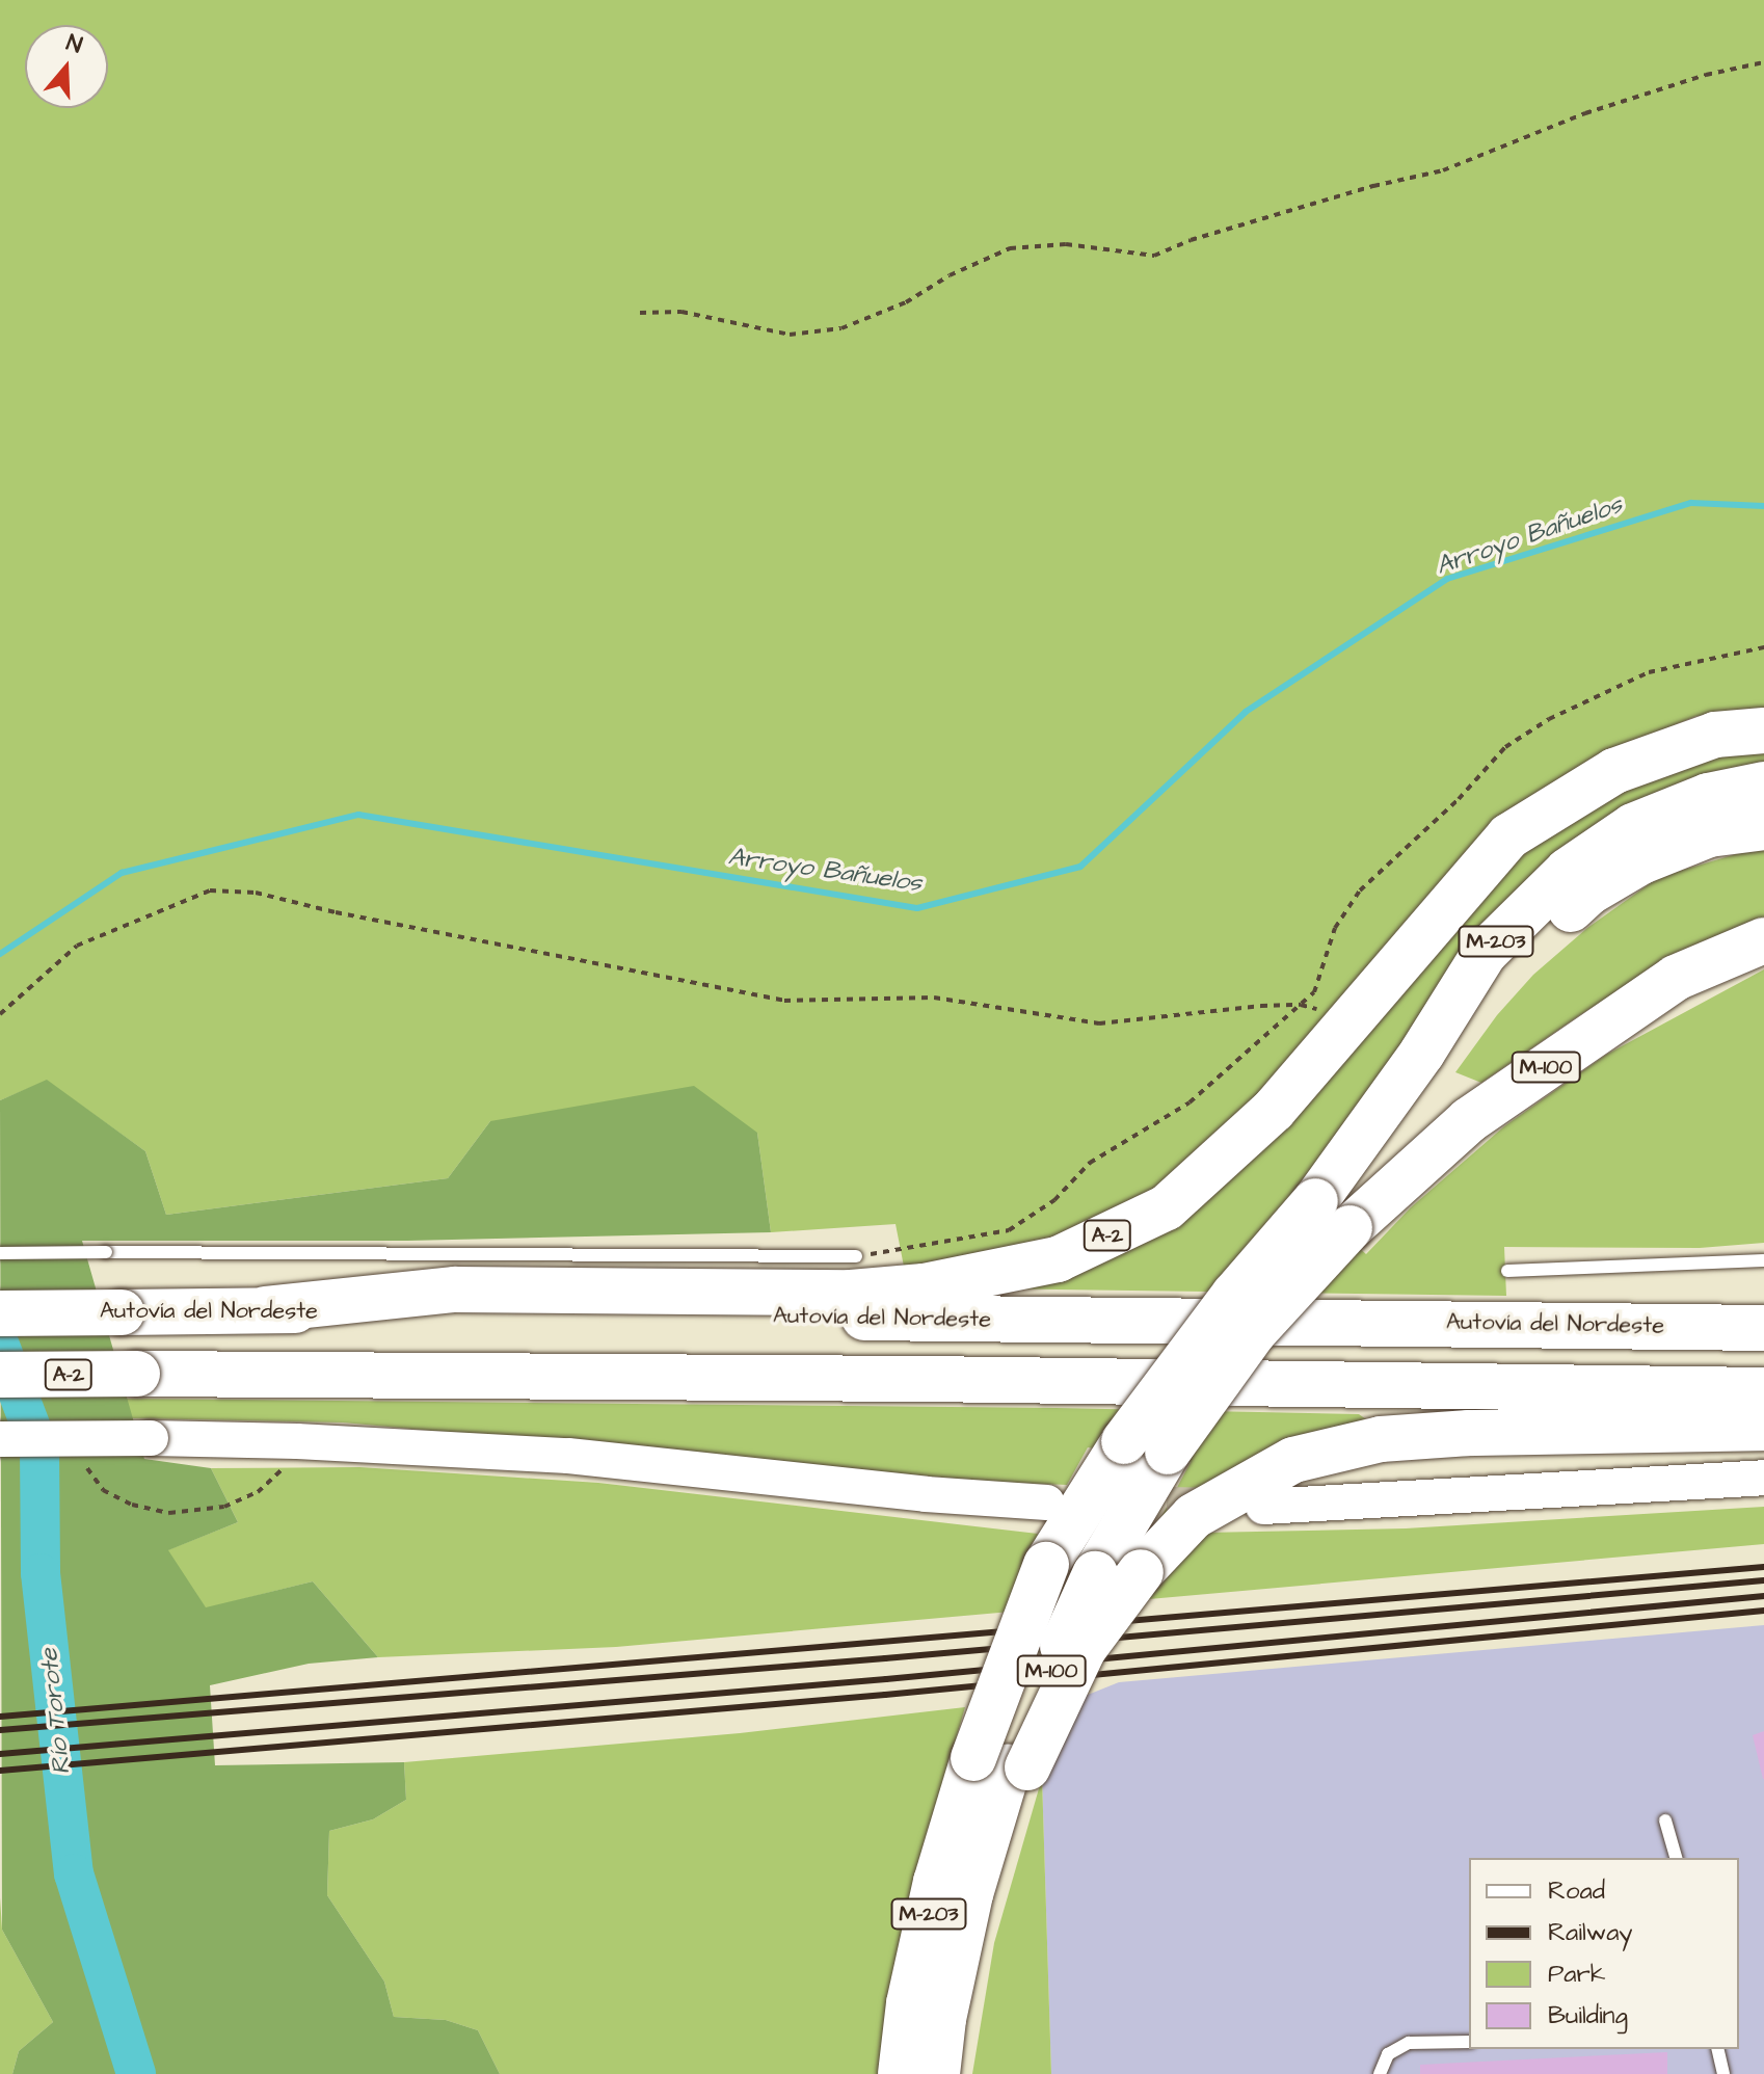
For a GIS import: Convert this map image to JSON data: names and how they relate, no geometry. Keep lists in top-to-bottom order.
{
  "streets": {
    "highway": [
      "M-203",
      "M-100",
      "A-2",
      "Autovía del Nordeste"
    ]
  },
  "crossings": [
    ["M-203", "M-100"],
    ["A-2", "Autovía del Nordeste"]
  ],
  "water": ["Arroyo Bañuelos", "Río Torote"],
  "legend": [
    "Road",
    "Railway",
    "Park",
    "Building"
  ],
  "north": "top"
}
